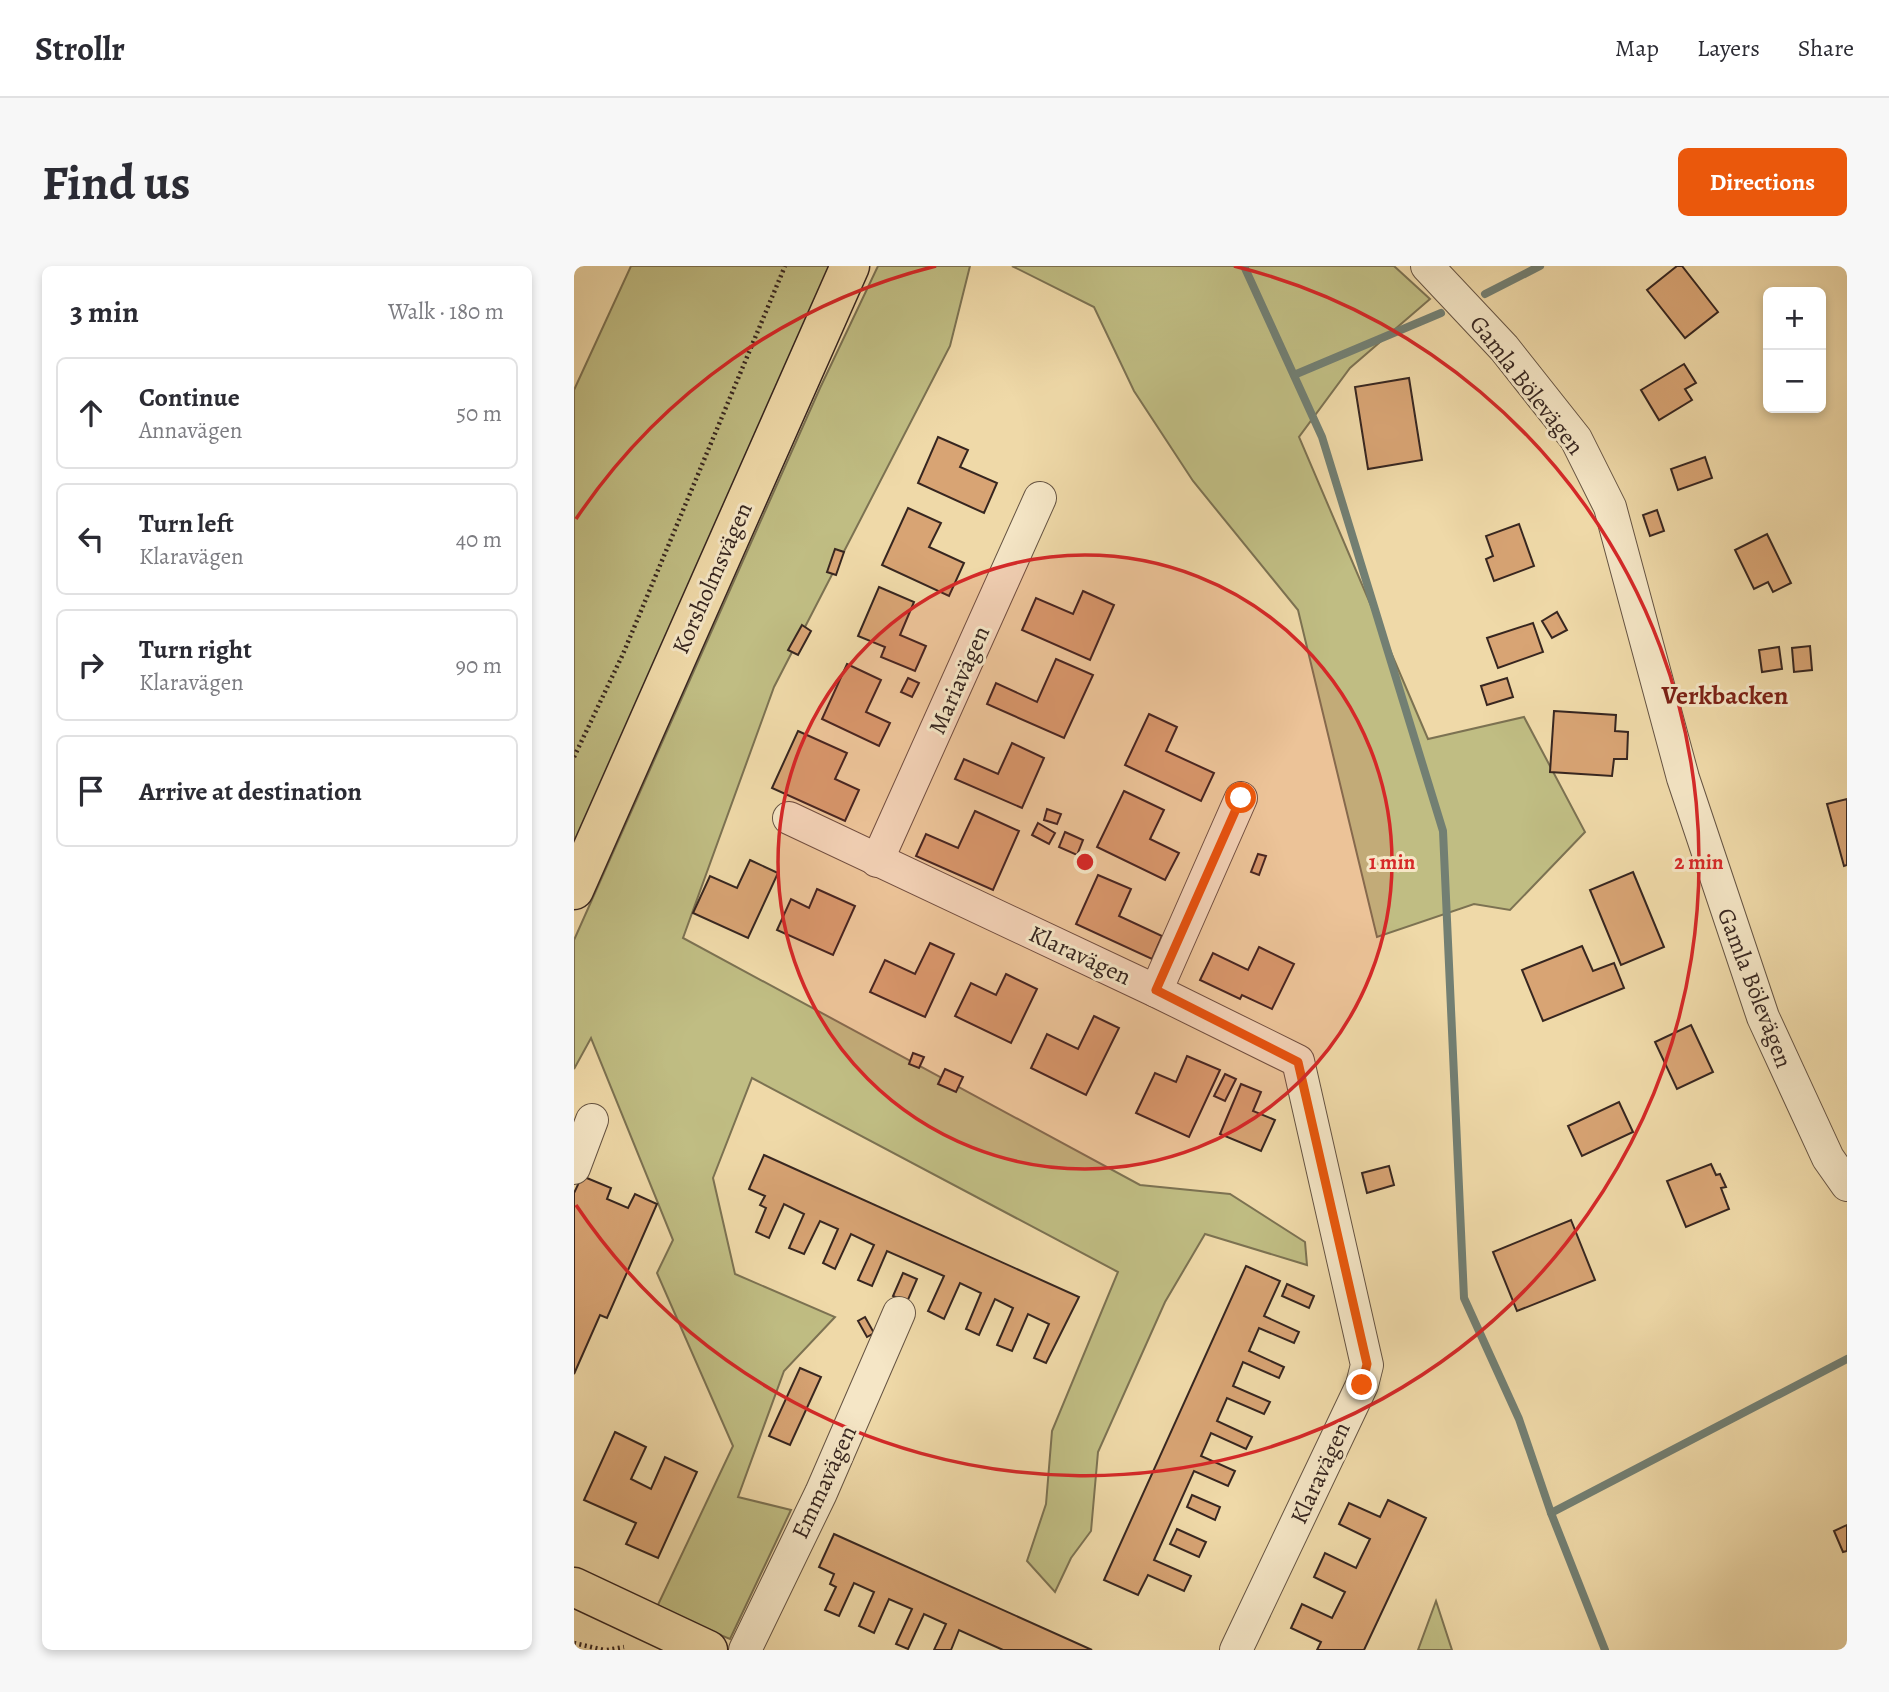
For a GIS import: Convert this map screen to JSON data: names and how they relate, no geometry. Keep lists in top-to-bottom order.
{
  "streets": {
    "main road": ["Korsholmsvägen"],
    "street": [
      "Gamla Bölevägen",
      "Mariavägen",
      "Klaravägen",
      "Emmavägen"
    ]
  },
  "crossings": [
    ["Mariavägen", "Klaravägen"]
  ],
  "districts": ["Verkbacken"],
  "page": {
    "header": "Strollr",
    "nav": ["Map", "Layers", "Share"],
    "buttons": "Directions",
    "title": "Find us",
    "heading": ["3 min", "Walk · 180 m"],
    "map_buttons": ["+", "−"],
    "list": [
      ["Continue", "Annavägen", "50 m"],
      ["Turn left", "Klaravägen", "40 m"],
      ["Turn right", "Klaravägen", "90 m"],
      "Arrive at destination"
    ]
  },
  "rings": ["1 min", "2 min"]
}
